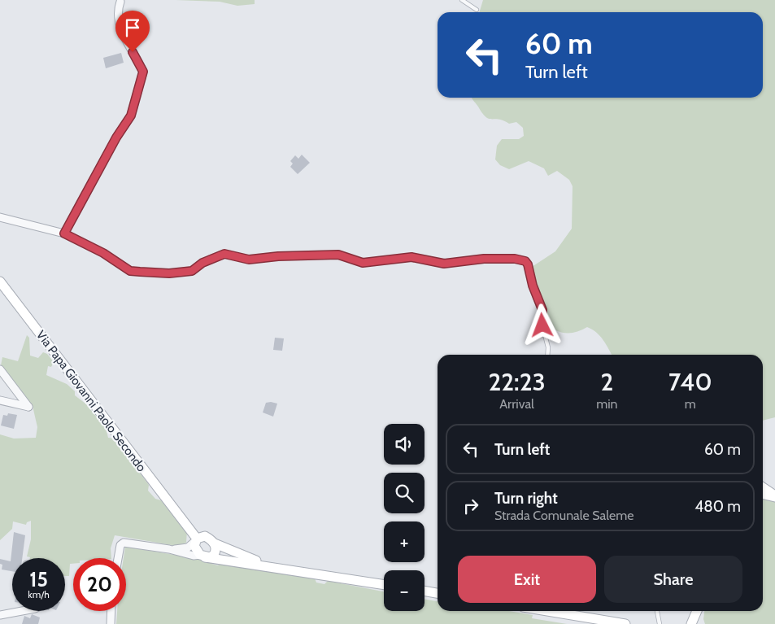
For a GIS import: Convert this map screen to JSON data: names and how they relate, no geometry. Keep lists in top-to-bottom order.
{
  "streets": {
    "main road": ["Via Papa Giovanni Paolo Secondo"]
  },
  "page": {
    "turn": ["60 m", "Turn left"],
    "eta": [
      "22:23",
      "Arrival",
      "2",
      "min",
      "740",
      "m"
    ],
    "map_buttons": ["+", "−"],
    "list": [
      {
        "name": "Turn left",
        "value": "60 m"
      },
      {
        "name": "Turn right",
        "note": "Strada Comunale Saleme",
        "value": "480 m"
      }
    ],
    "buttons": ["Exit", "Share"],
    "speed": "15 km/h",
    "limit": "20"
  }
}
